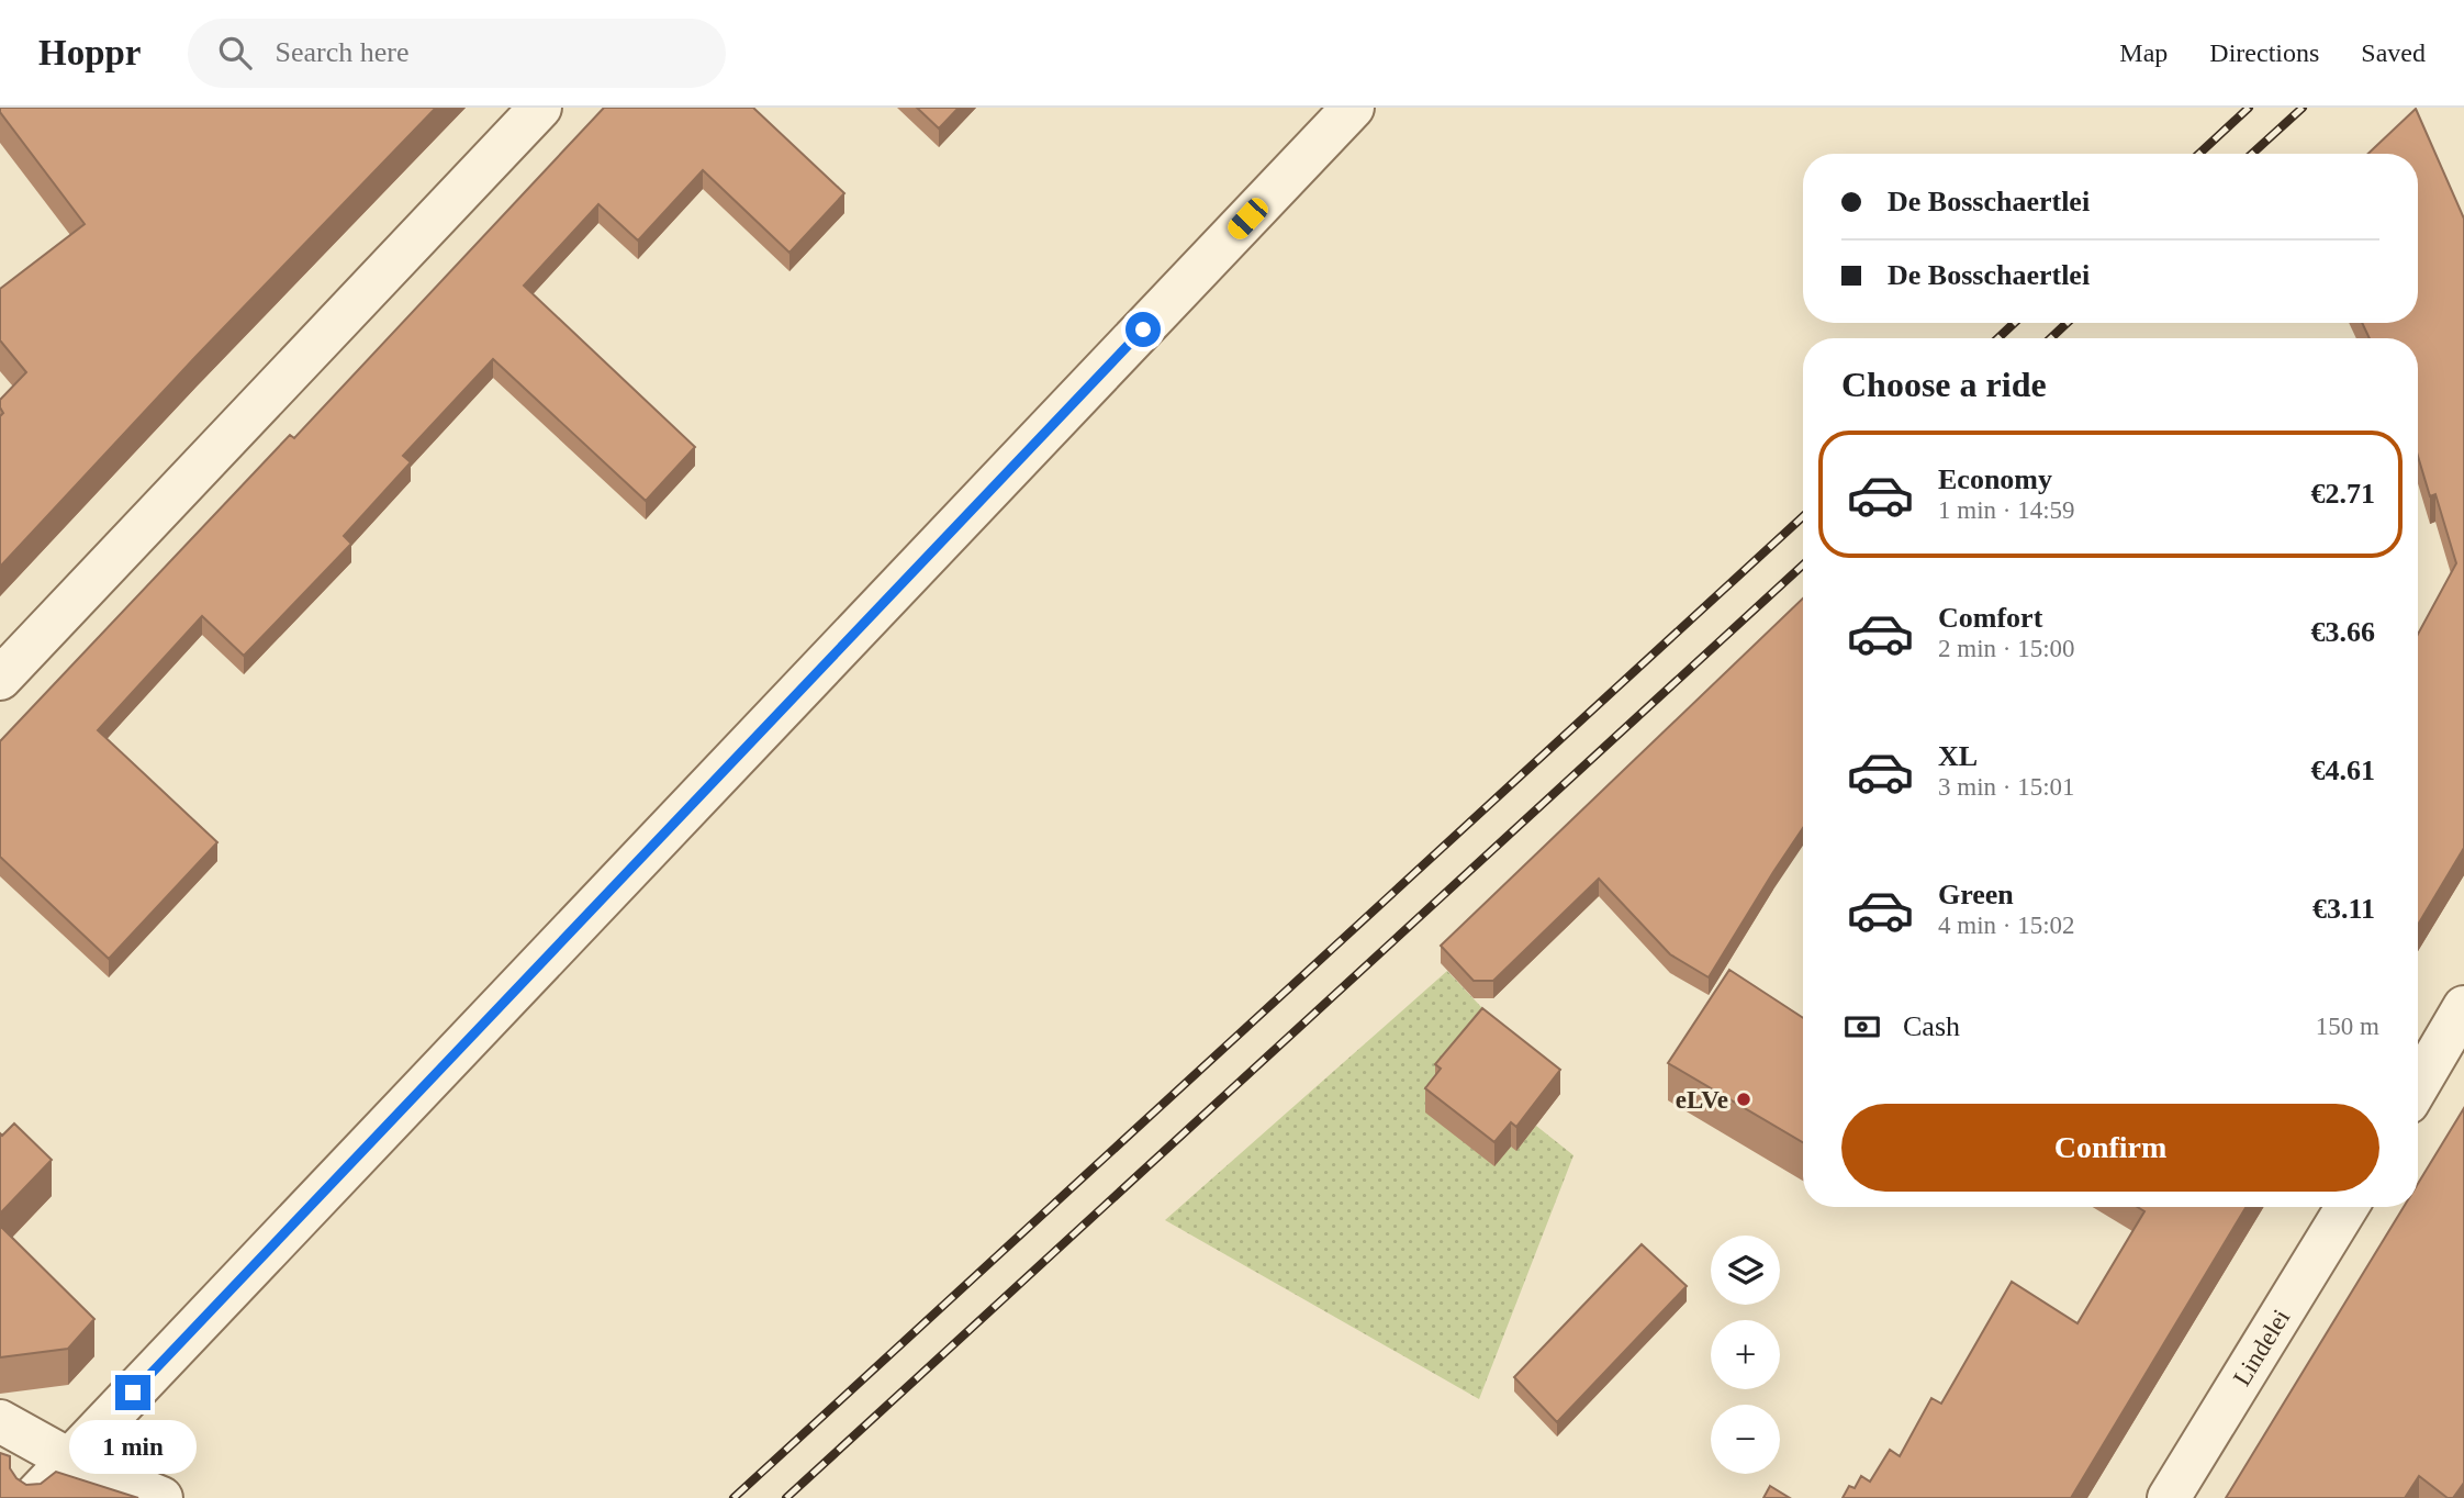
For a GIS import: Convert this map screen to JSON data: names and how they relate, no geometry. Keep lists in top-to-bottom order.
{
  "streets": {
    "street": ["Lindelei"]
  },
  "places": ["eLVe"],
  "page": {
    "header": "Hoppr",
    "search": "Search here",
    "nav": ["Map", "Directions", "Saved"],
    "banner": ["De Bosschaertlei", "De Bosschaertlei"],
    "heading": "Choose a ride",
    "list": [
      {
        "name": "Economy",
        "note": "1 min · 14:59",
        "value": "€2.71"
      },
      {
        "name": "Comfort",
        "note": "2 min · 15:00",
        "value": "€3.66"
      },
      {
        "name": "XL",
        "note": "3 min · 15:01",
        "value": "€4.61"
      },
      {
        "name": "Green",
        "note": "4 min · 15:02",
        "value": "€3.11"
      }
    ],
    "pay": ["Cash", "150 m"],
    "buttons": "Confirm",
    "map_buttons": ["+", "−"],
    "bubble": "1 min"
  }
}
